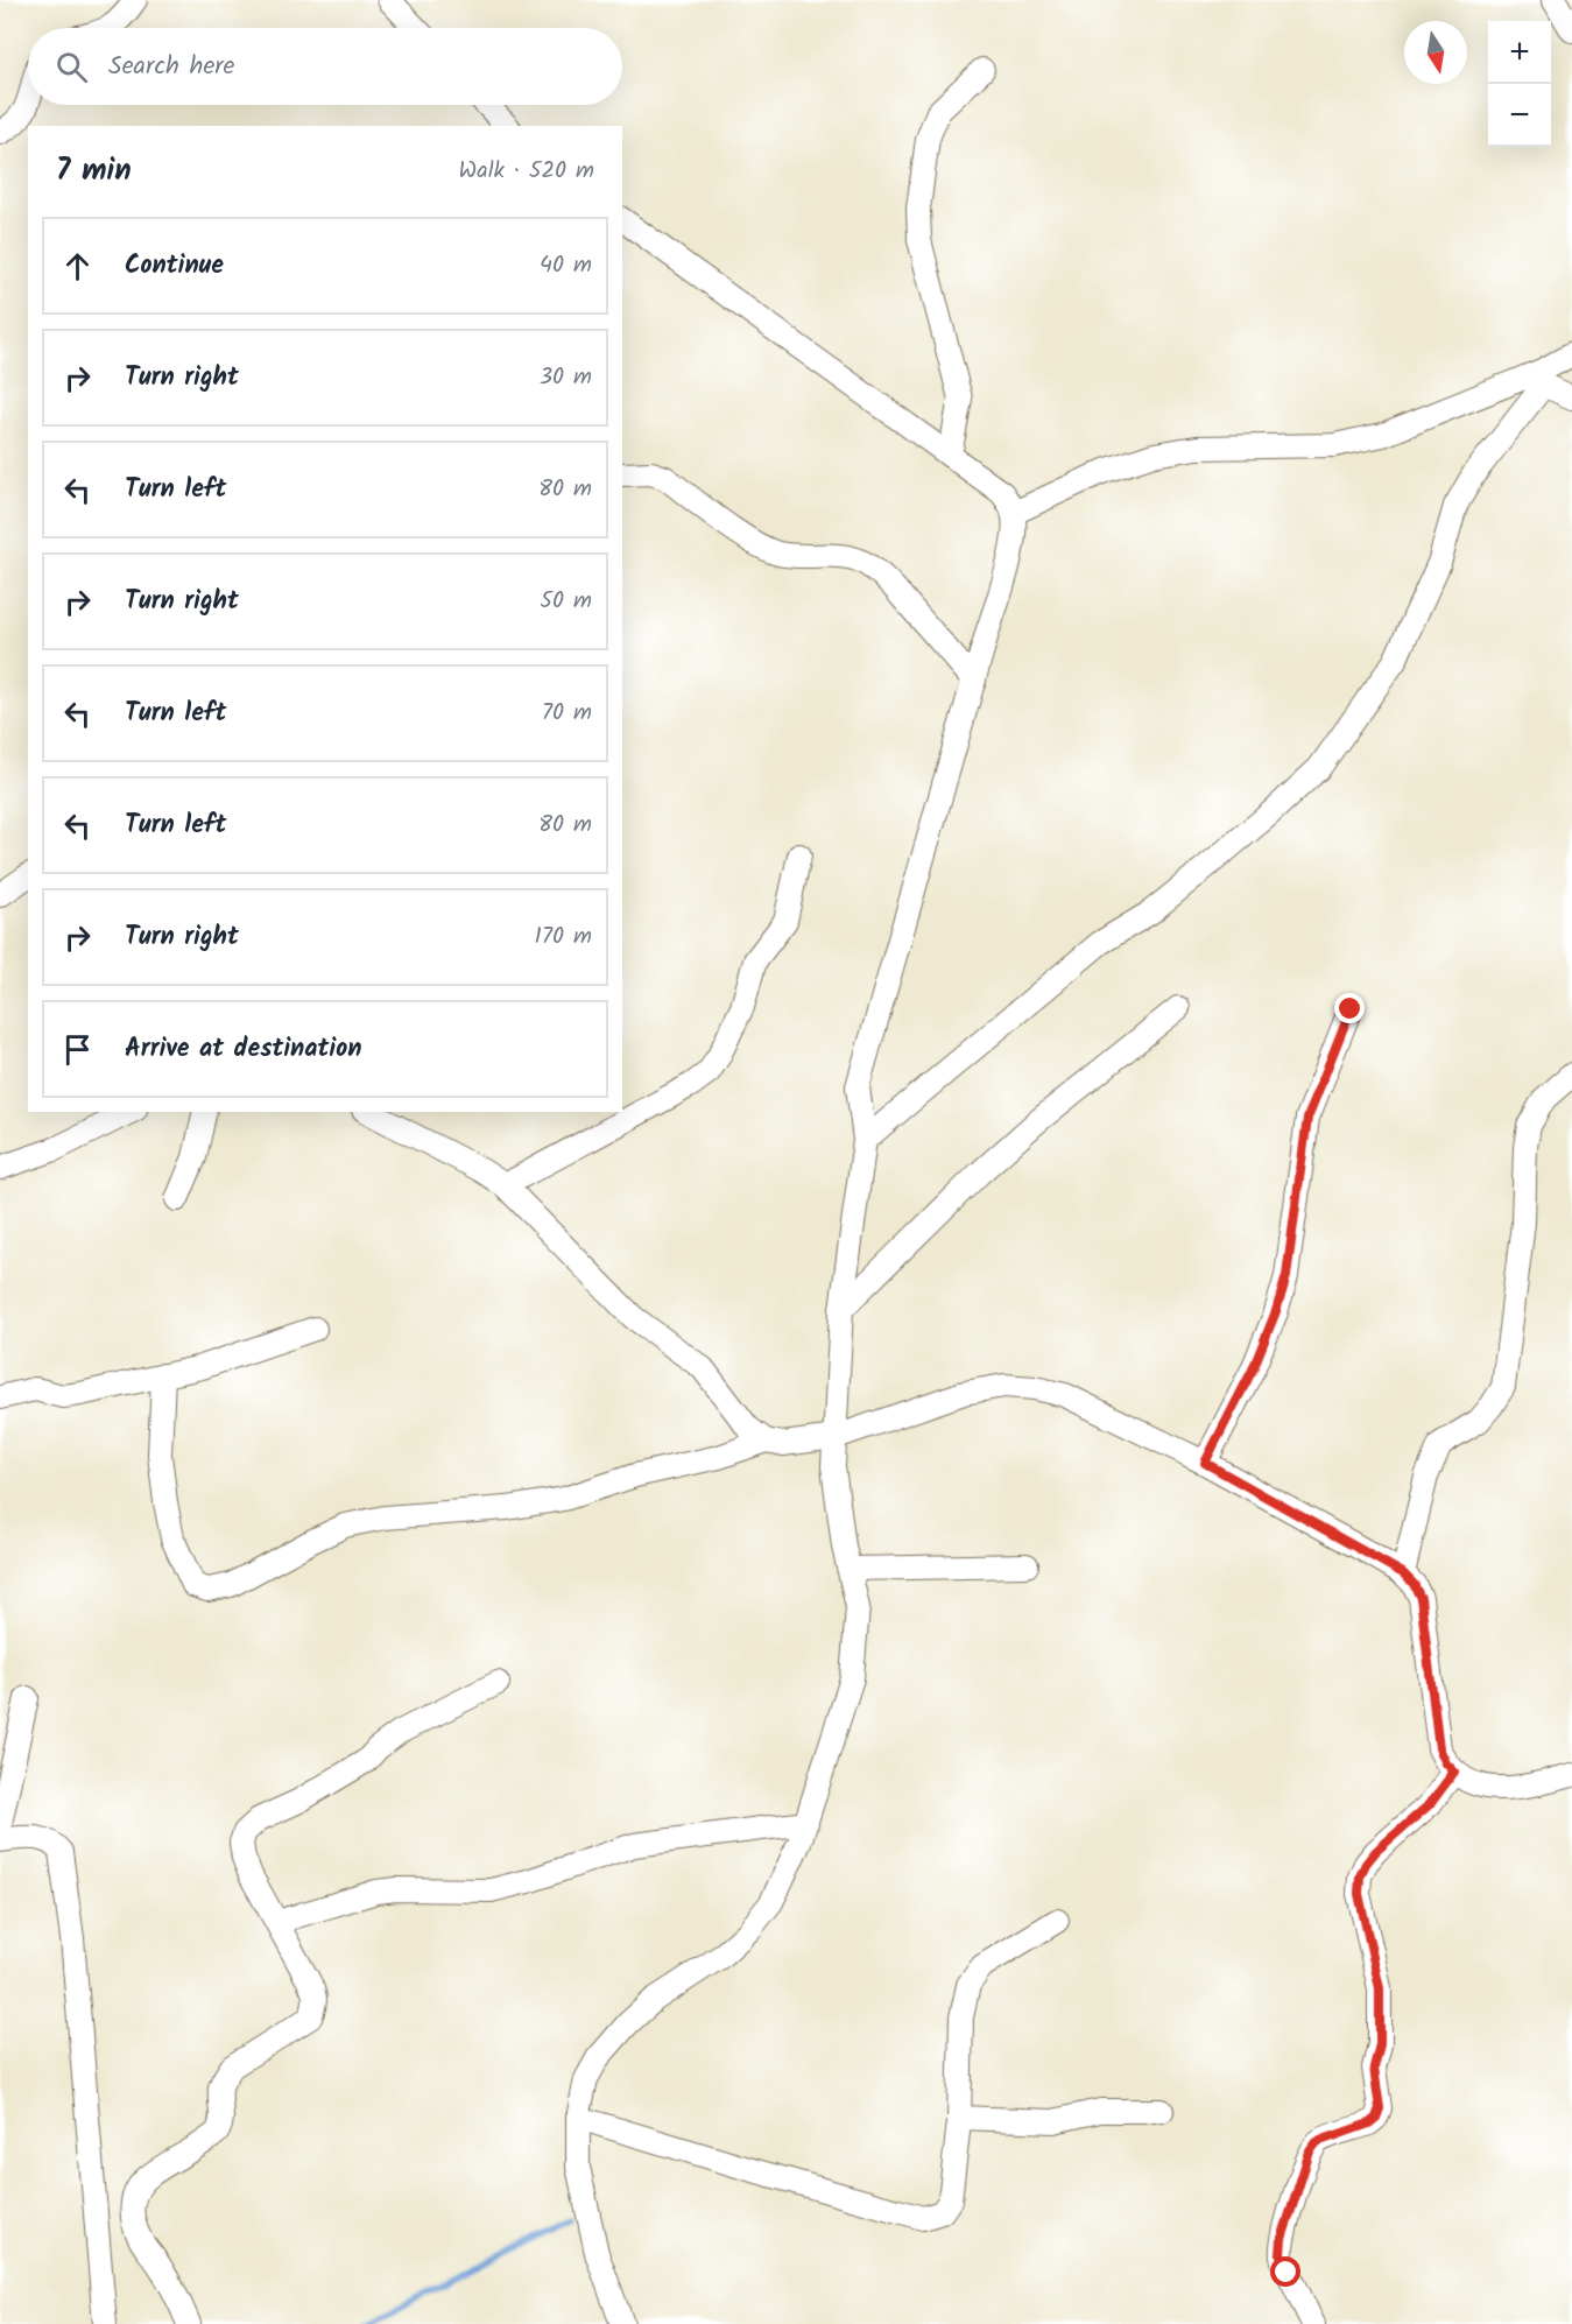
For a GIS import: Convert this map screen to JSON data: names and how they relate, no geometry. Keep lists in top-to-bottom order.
{
  "north": "bottom",
  "page": {
    "map_buttons": ["+", "−"],
    "search": "Search here",
    "heading": ["7 min", "Walk · 520 m"],
    "list": [
      ["Continue", "40 m"],
      ["Turn right", "30 m"],
      ["Turn left", "80 m"],
      ["Turn right", "50 m"],
      ["Turn left", "70 m"],
      ["Turn left", "80 m"],
      ["Turn right", "170 m"],
      "Arrive at destination"
    ]
  }
}
